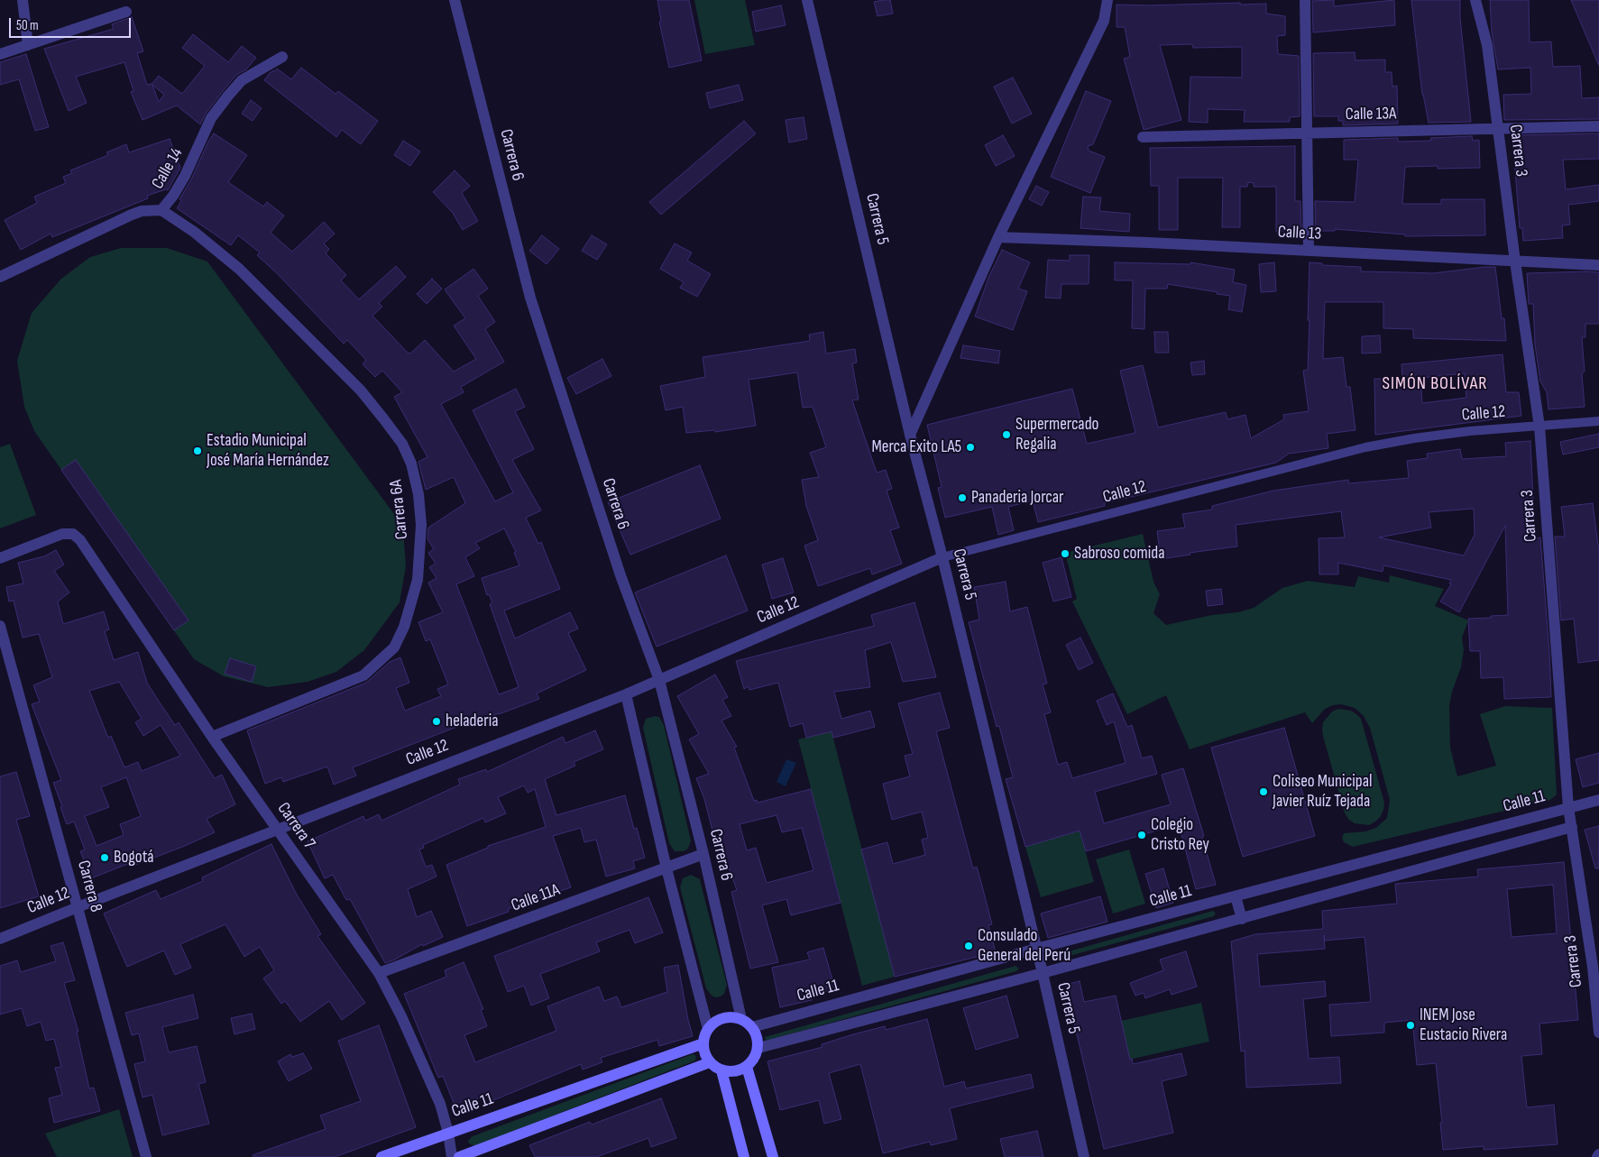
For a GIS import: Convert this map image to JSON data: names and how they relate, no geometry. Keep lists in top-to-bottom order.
{
  "streets": {
    "main road": ["Calle 11"],
    "street": [
      "Calle 13A",
      "Carrera 3",
      "Carrera 6",
      "Calle 14",
      "Carrera 5",
      "Calle 13",
      "Calle 12",
      "Carrera 6A",
      "Carrera 7",
      "Carrera 8",
      "Calle 11A"
    ]
  },
  "crossings": [
    ["Calle 13A", "Carrera 3"],
    ["Carrera 3", "Calle 13"],
    ["Carrera 3", "Calle 12"],
    ["Carrera 3", "Calle 11"],
    ["Carrera 6", "Calle 12"],
    ["Carrera 6", "Calle 11"],
    ["Carrera 6", "Calle 11A"],
    ["Calle 14", "Carrera 6A"],
    ["Carrera 5", "Calle 12"],
    ["Carrera 5", "Calle 11"],
    ["Calle 12", "Carrera 7"],
    ["Calle 12", "Carrera 8"],
    ["Carrera 6A", "Carrera 7"],
    ["Calle 11", "Carrera 7"],
    ["Carrera 7", "Calle 11A"]
  ],
  "districts": ["SIMÓN BOLÍVAR"],
  "places": [
    "Supermercado Regalia",
    "Merca Exito LA5",
    "Estadio Municipal José María Hernández",
    "Panaderia Jorcar",
    "Sabroso comida",
    "heladeria",
    "Coliseo Municipal Javier Ruíz Tejada",
    "Colegio Cristo Rey",
    "Bogotá",
    "Consulado General del Perú",
    "INEM Jose Eustacio Rivera"
  ],
  "scale_bar": "50 m"
}
